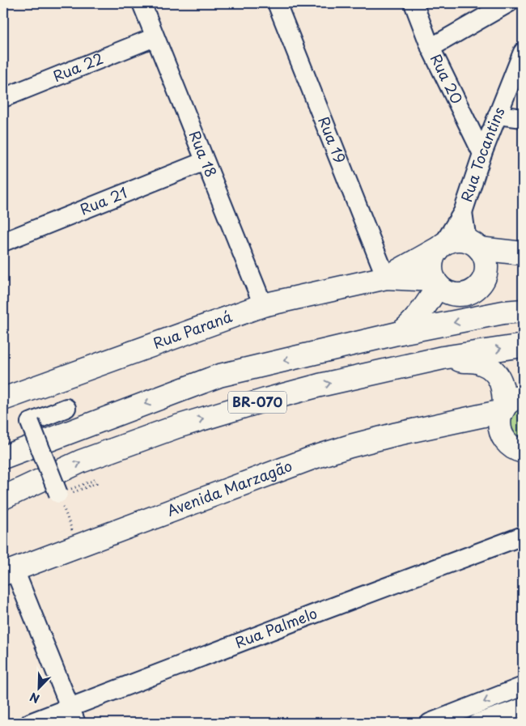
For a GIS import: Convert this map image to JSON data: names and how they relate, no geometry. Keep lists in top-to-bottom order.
{
  "streets": {
    "main road": ["Rua Paraná", "BR-070", "Avenida Marzagão"],
    "street": [
      "Rua 22",
      "Rua 20",
      "Rua 19",
      "Rua 18",
      "Rua Tocantins",
      "Rua 21",
      "Rua Palmelo"
    ]
  },
  "crossings": [
    ["Rua 22", "Rua 18"],
    ["Rua 20", "Rua Tocantins"],
    ["Rua 19", "Rua Paraná"],
    ["Rua 18", "Rua 21"],
    ["Rua 18", "Rua Paraná"],
    ["Rua Tocantins", "Rua Paraná"]
  ],
  "north": "bottom left"
}
